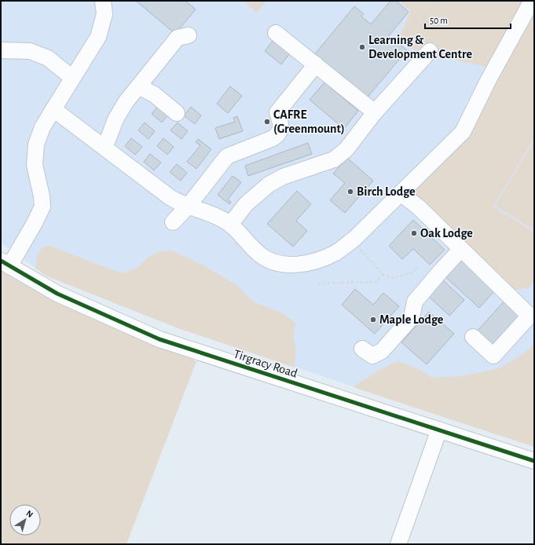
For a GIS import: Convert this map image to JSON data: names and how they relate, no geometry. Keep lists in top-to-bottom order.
{
  "streets": {
    "street": ["Tirgracy Road"]
  },
  "places": [
    "Learning & Development Centre",
    "CAFRE (Greenmount)",
    "Birch Lodge",
    "Oak Lodge",
    "Maple Lodge"
  ],
  "scale_bar": "50 m",
  "north": "top right"
}
